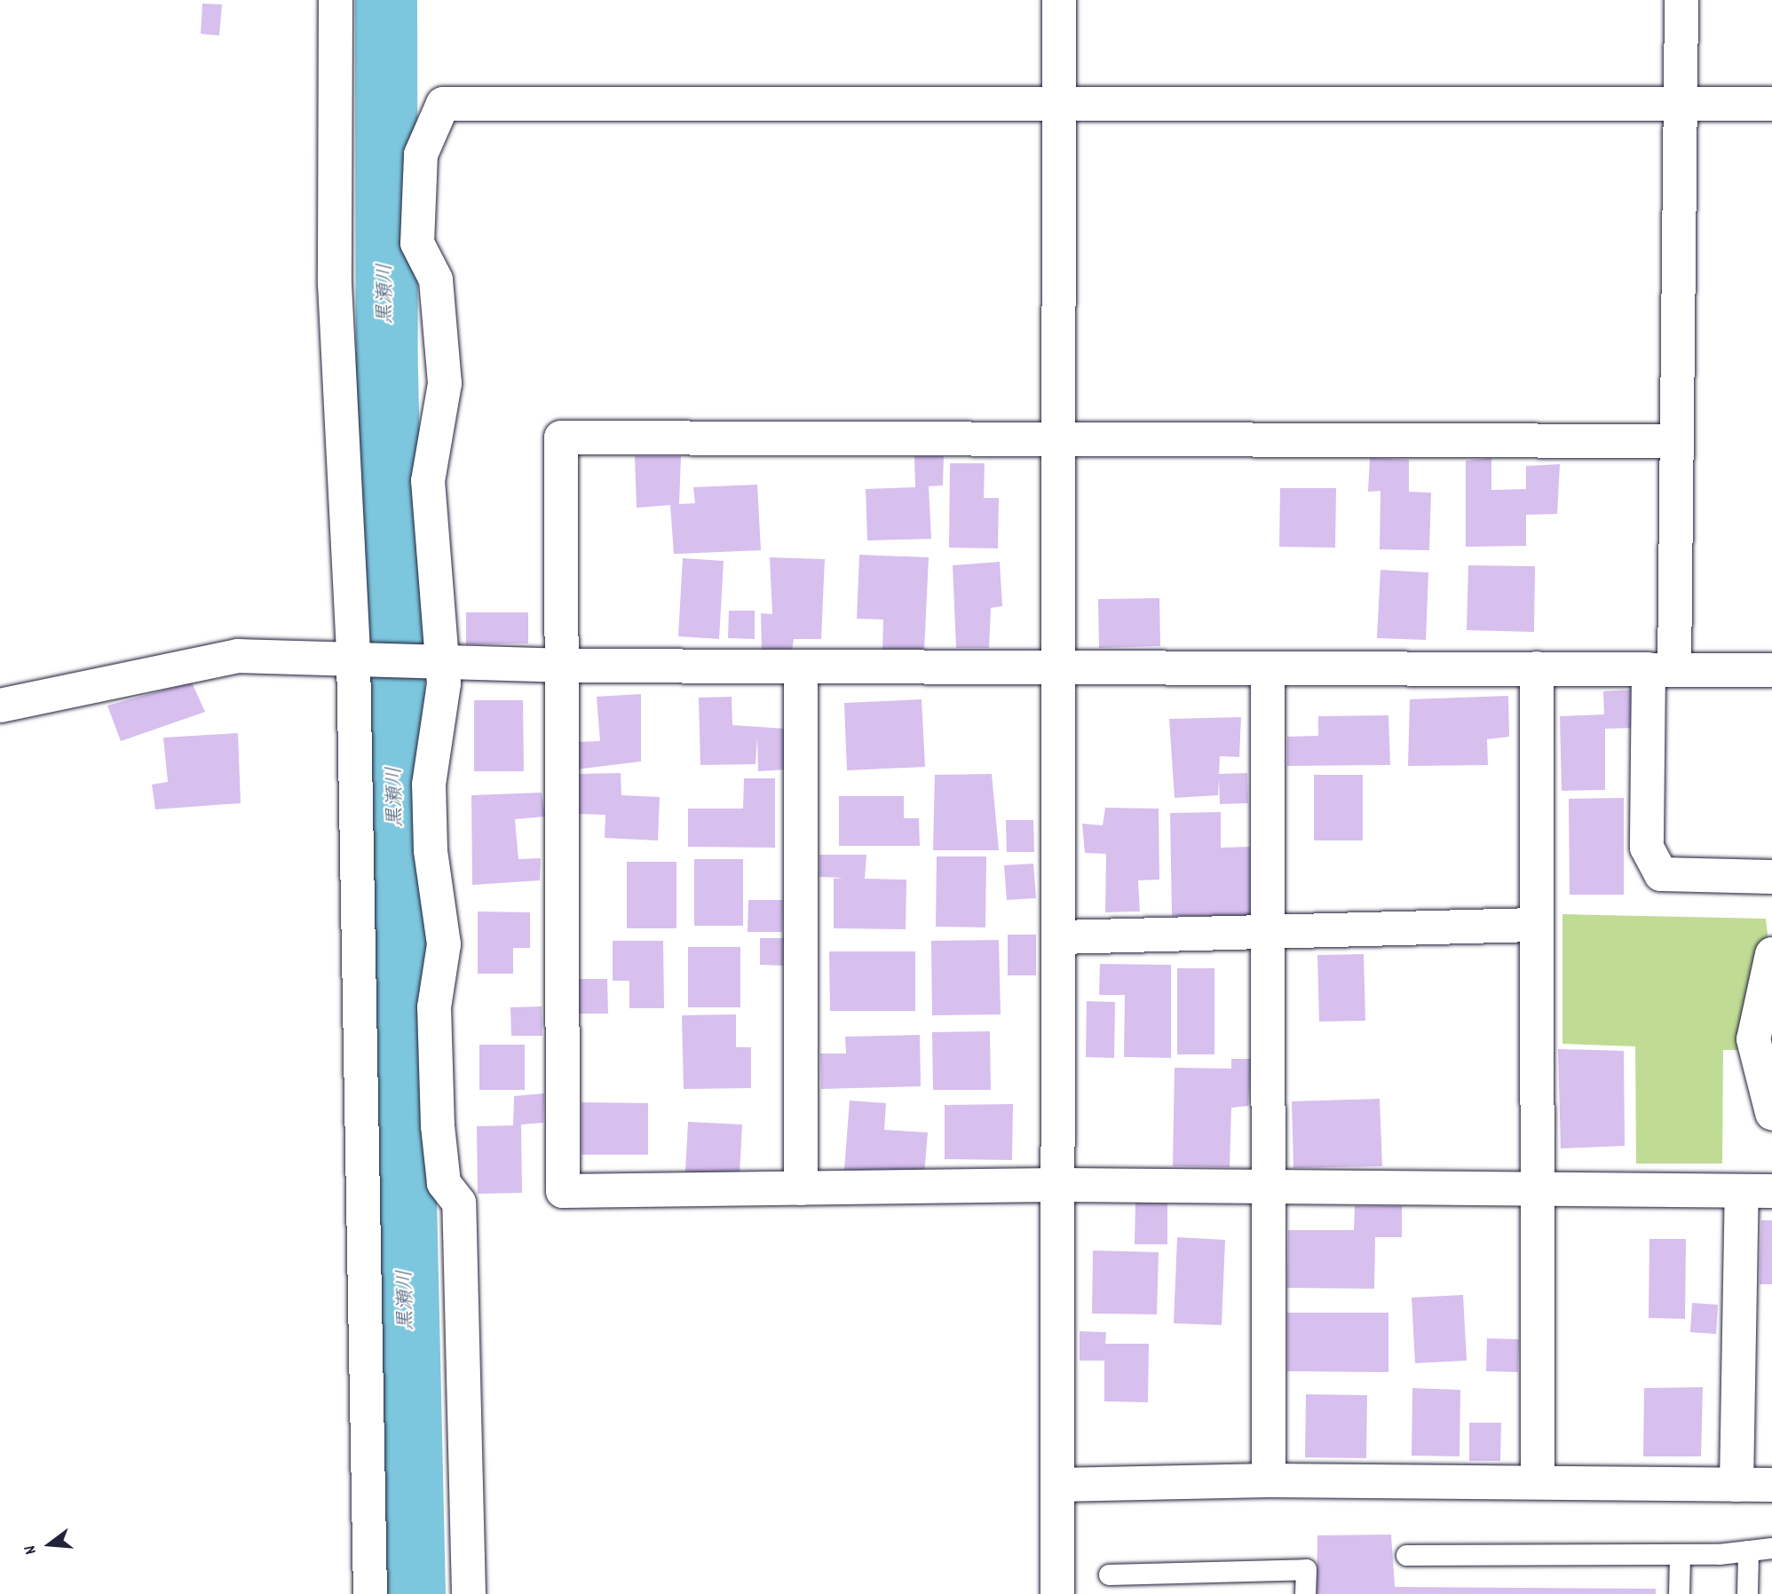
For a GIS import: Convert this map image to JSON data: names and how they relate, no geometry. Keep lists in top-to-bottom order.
{
  "water": ["黒瀬川"],
  "north": "left"
}
